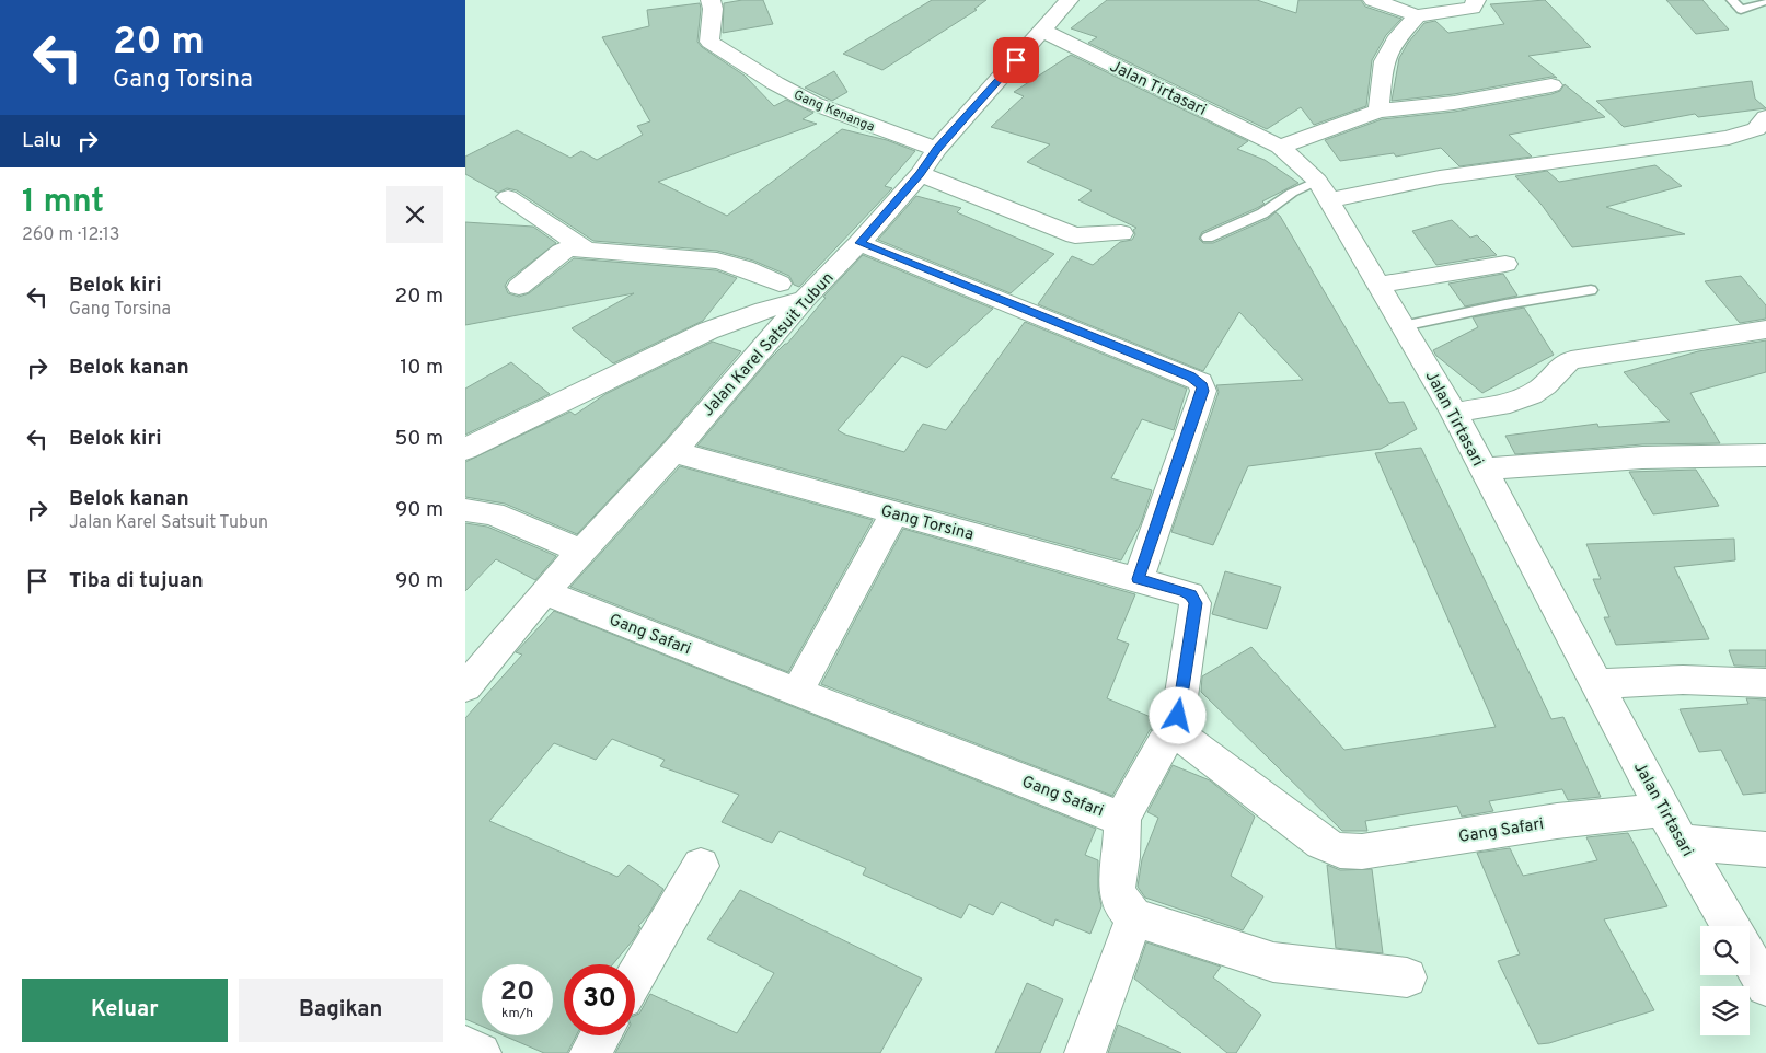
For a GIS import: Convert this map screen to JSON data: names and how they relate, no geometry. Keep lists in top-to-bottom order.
{
  "streets": {
    "street": [
      "Jalan Tirtasari",
      "Gang Kenanga",
      "Jalan Karel Satsuit Tubun",
      "Gang Torsina",
      "Gang Safari"
    ]
  },
  "crossings": [
    ["Jalan Tirtasari", "Jalan Karel Satsuit Tubun"],
    ["Jalan Tirtasari", "Gang Safari"],
    ["Gang Kenanga", "Jalan Karel Satsuit Tubun"],
    ["Jalan Karel Satsuit Tubun", "Gang Torsina"],
    ["Jalan Karel Satsuit Tubun", "Gang Safari"],
    ["Gang Torsina", "Gang Safari"]
  ],
  "page": {
    "turn": ["20 m", "Gang Torsina"],
    "then": "Lalu",
    "heading": ["1 mnt", "260 m · 12:13"],
    "list": [
      {
        "name": "Belok kiri",
        "note": "Gang Torsina",
        "value": "20 m"
      },
      {
        "name": "Belok kanan",
        "value": "10 m"
      },
      {
        "name": "Belok kiri",
        "value": "50 m"
      },
      {
        "name": "Belok kanan",
        "note": "Jalan Karel Satsuit Tubun",
        "value": "90 m"
      },
      {
        "name": "Tiba di tujuan",
        "value": "90 m"
      }
    ],
    "speed": "20 km/h",
    "limit": "30",
    "buttons": ["Keluar", "Bagikan"]
  }
}
